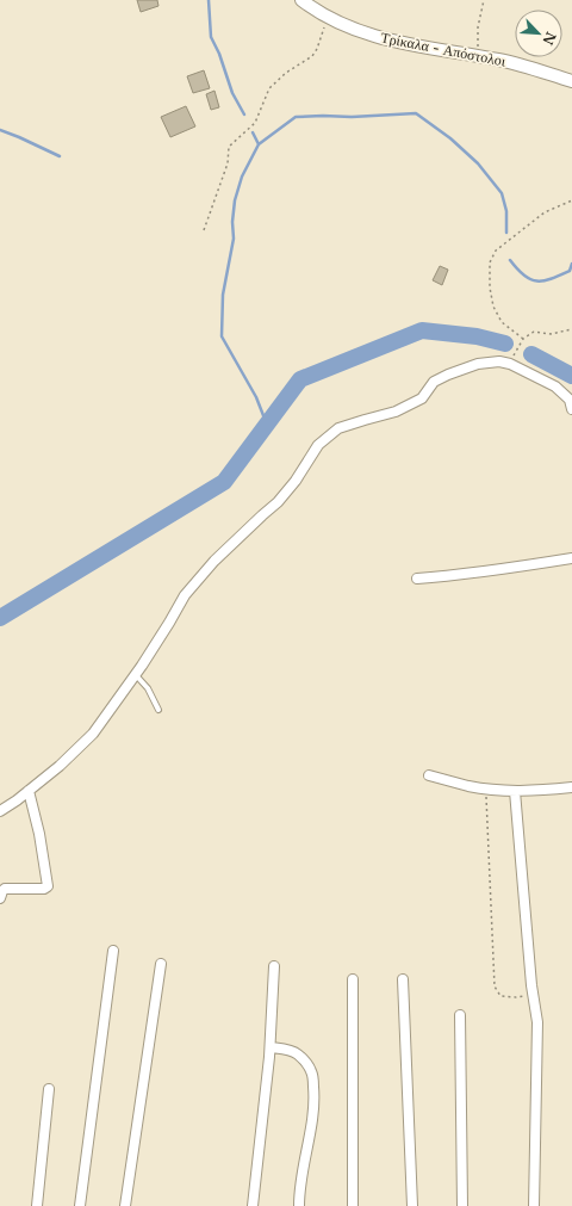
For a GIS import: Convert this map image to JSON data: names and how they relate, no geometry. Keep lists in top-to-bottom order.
{
  "streets": {
    "street": ["Τρίκαλα - Απόστολοι"]
  },
  "north": "bottom right"
}
